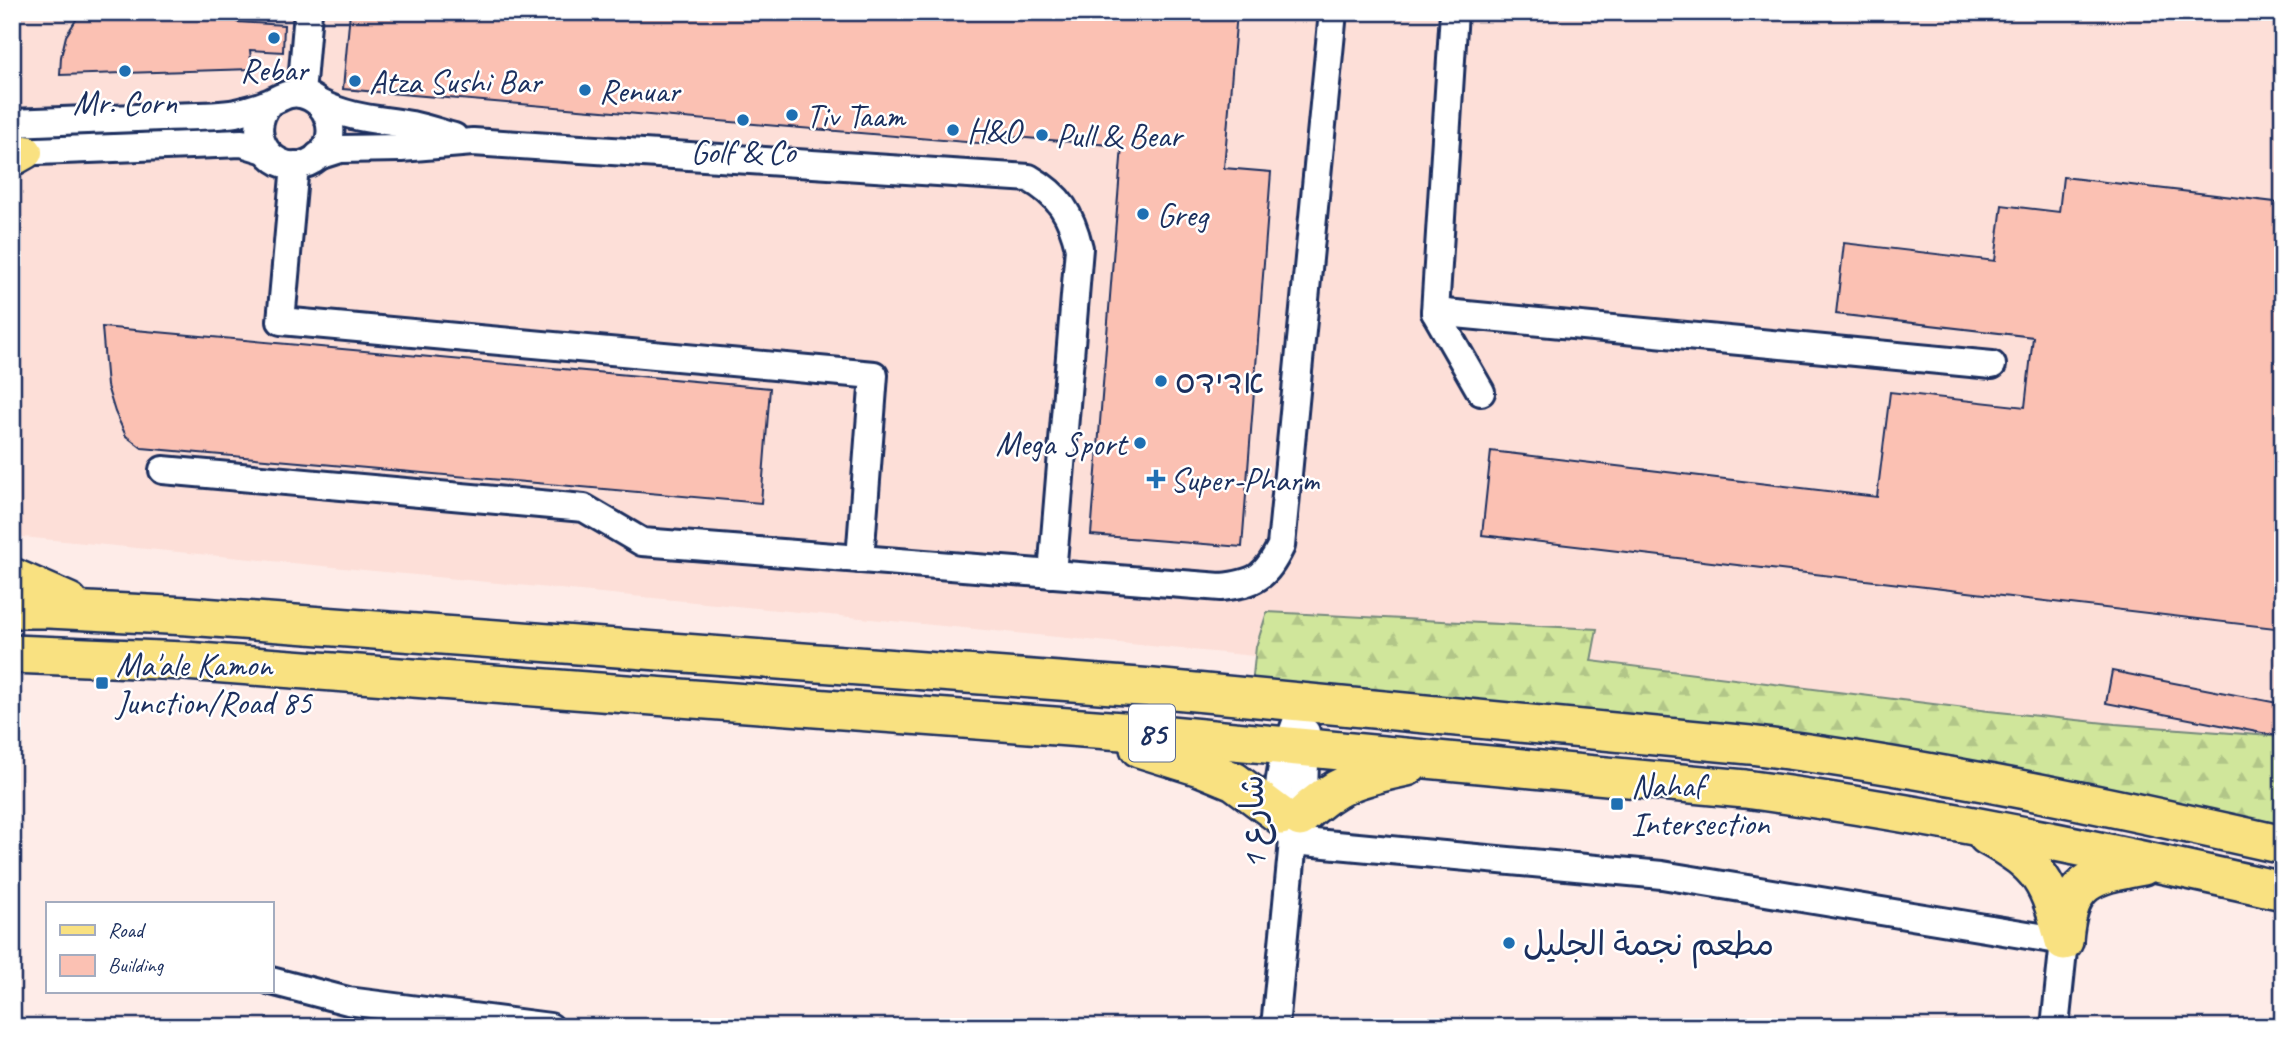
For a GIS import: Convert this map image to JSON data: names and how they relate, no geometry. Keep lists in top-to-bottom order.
{
  "streets": {
    "highway": ["85"],
    "street": ["شارع 1"]
  },
  "crossings": [
    ["85", "شارع 1"]
  ],
  "places": {
    "other": [
      "Rebar",
      "Mr. Corn",
      "Atza Sushi Bar",
      "Renuar",
      "Tiv Taam",
      "Golf & Co",
      "H&O",
      "Pull & Bear",
      "Greg",
      "אדידס",
      "Mega Sport",
      "مطعم نجمة الجليل"
    ],
    "health": ["Super-Pharm"],
    "transit": ["Ma'ale Kamon Junction/Road 85", "Nahaf Intersection"]
  },
  "legend": ["Road", "Building"]
}
